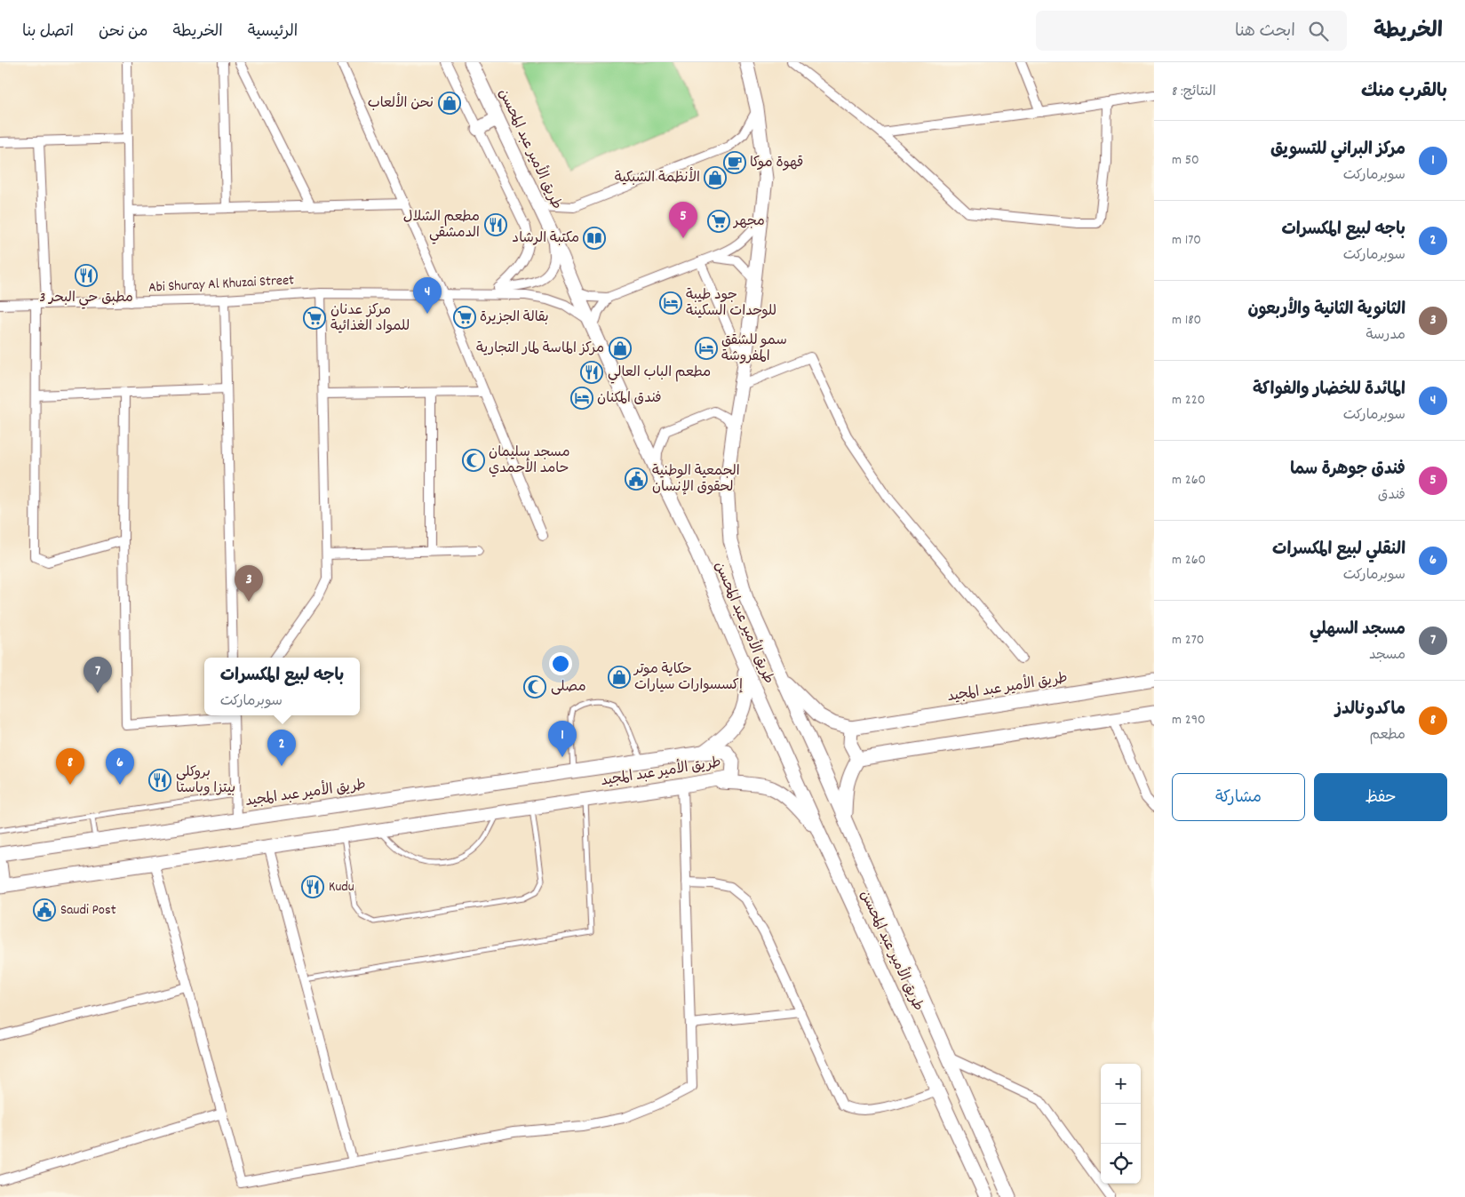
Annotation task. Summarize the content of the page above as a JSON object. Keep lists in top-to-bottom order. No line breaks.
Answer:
{"streets":{"main road":["طريق الأمير عبد المحسن","طريق الأمير عبد المجيد"],"street":["Abi Shuray Al Khuzai Street"]},"places":{"shop":["نحن الألعاب","الأنظمة الشبكية","مركز الماسة لمار التجارية","حكاية موتر إكسسوارات سيارات"],"cafe":["قهوة موكا"],"supermarket":["مجهر","بقالة الجزيرة","مركز عدنان للمواد الغذائية"],"restaurant":["مطعم الشلال الدمشقي","مطبق حي البحر 3","مطعم الباب العالي","بروكلي بيتزا وباستا","Kudu"],"library":["مكتبة الرشاد"],"hotel":["جود طيبة للوحدات السكينة","سمو للشقق المفروشة","فندق المكنان"],"mosque":["مسجد سليمان حامد الأحمدي","مصلى"],"public building":["الجمعية الوطنية لحقوق الإنسان","Saudi Post"]},"page":{"header":"الخريطة","search":"ابحث هنا","nav":["الرئيسية","الخريطة","من نحن","اتصل بنا"],"heading":["بالقرب منك","النتائج: 8"],"list":[{"mark":"1","name":"مركز البراني للتسويق","note":"سوبرماركت","value":"50 m"},{"mark":"2","name":"باجه لبيع المكسرات","note":"سوبرماركت","value":"170 m"},{"mark":"3","name":"الثانوية الثانية والأربعون","note":"مدرسة","value":"180 m"},{"mark":"4","name":"المائدة للخضار والفواكة","note":"سوبرماركت","value":"220 m"},{"mark":"5","name":"فندق جوهرة سما","note":"فندق","value":"260 m"},{"mark":"6","name":"النقلي لبيع المكسرات","note":"سوبرماركت","value":"260 m"},{"mark":"7","name":"مسجد السهلي","note":"مسجد","value":"270 m"},{"mark":"8","name":"ماكدونالدز","note":"مطعم","value":"290 m"}],"pins":["5","4","3","7","1","2","6","8"],"popup":["باجه لبيع المكسرات","سوبرماركت"],"buttons":["حفظ","مشاركة"],"map_buttons":["+","−"]}}
